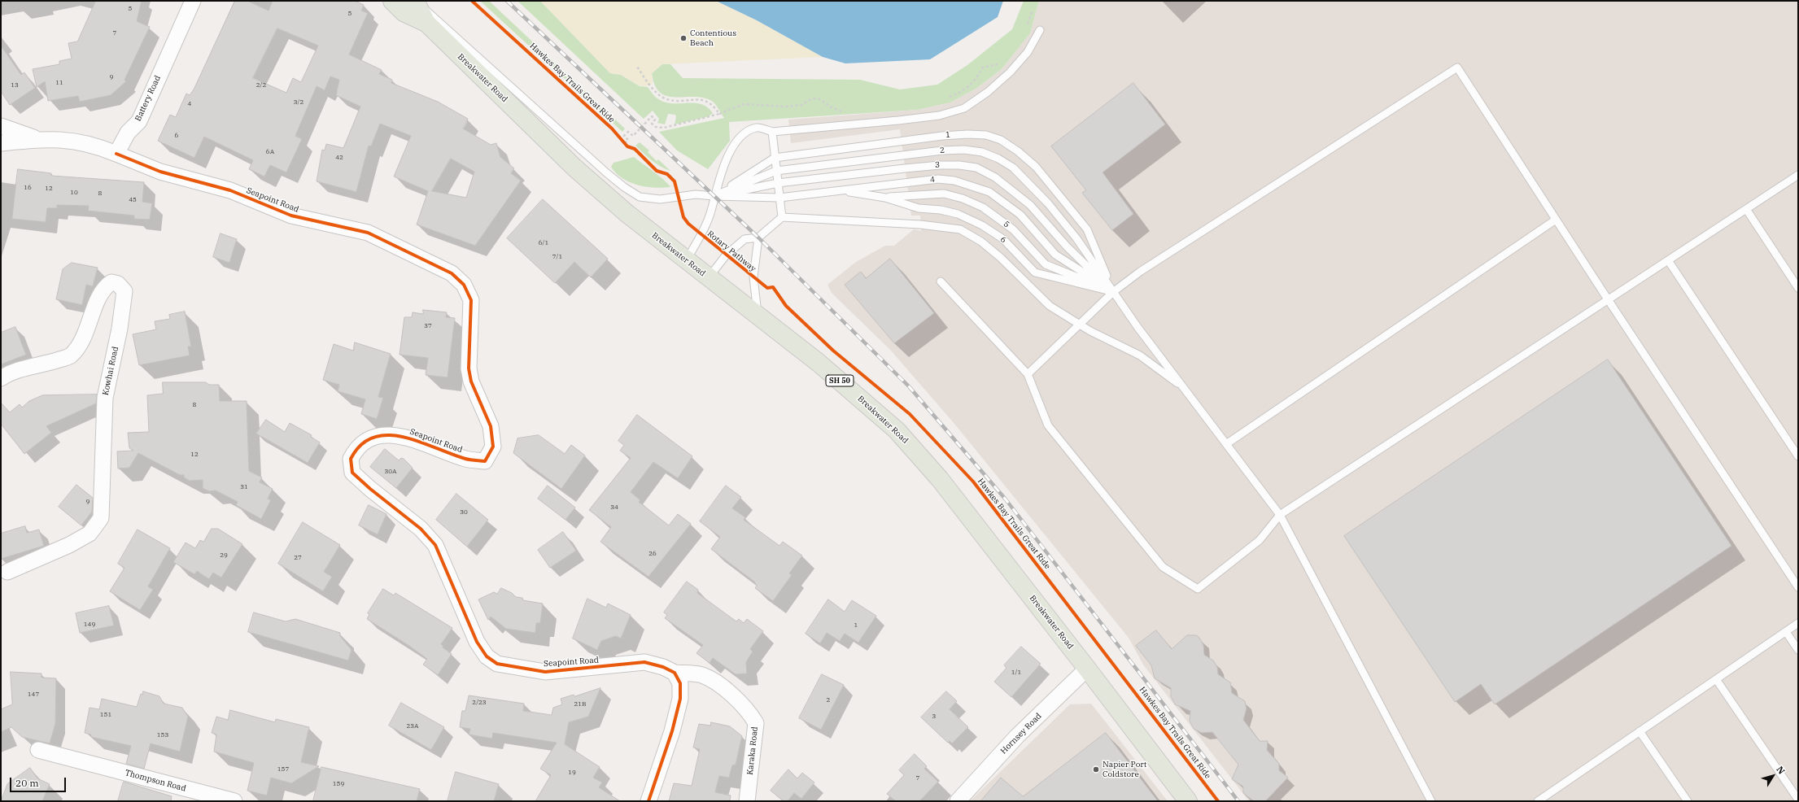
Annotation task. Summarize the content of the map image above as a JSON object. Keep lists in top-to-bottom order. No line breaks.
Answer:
{"streets":{"highway":["Breakwater Road","SH 50"],"street":["Battery Road","Seapoint Road","Kowhai Road","Hornsey Road","Karaka Road","Thompson Road"],"lane":["1","2","3","4","5","6"],"cycle path":["Hawkes Bay Trails Great Ride"]},"crossings":[["Breakwater Road","Hornsey Road"],["Battery Road","Seapoint Road"],["1","2"],["1","3"],["1","4"],["1","5"],["1","6"],["2","3"],["2","4"],["2","5"],["2","6"],["3","4"],["3","5"],["3","6"],["4","5"],["4","6"],["Seapoint Road","Karaka Road"],["5","6"]],"places":["Contentious Beach","Napier Port Coldstore"],"house_numbers":["5","5","7","9","11","13","2/2","3/2","4","6","6A","42","16","12","10","8","45","6/1","7/1","37","8","12","30A","31","9","34","30","26","29","27","149","1","1/1","147","2","2/23","21B","151","3","23A","153","157","19","7","159"],"scale_bar":"20 m","north":"top right"}
